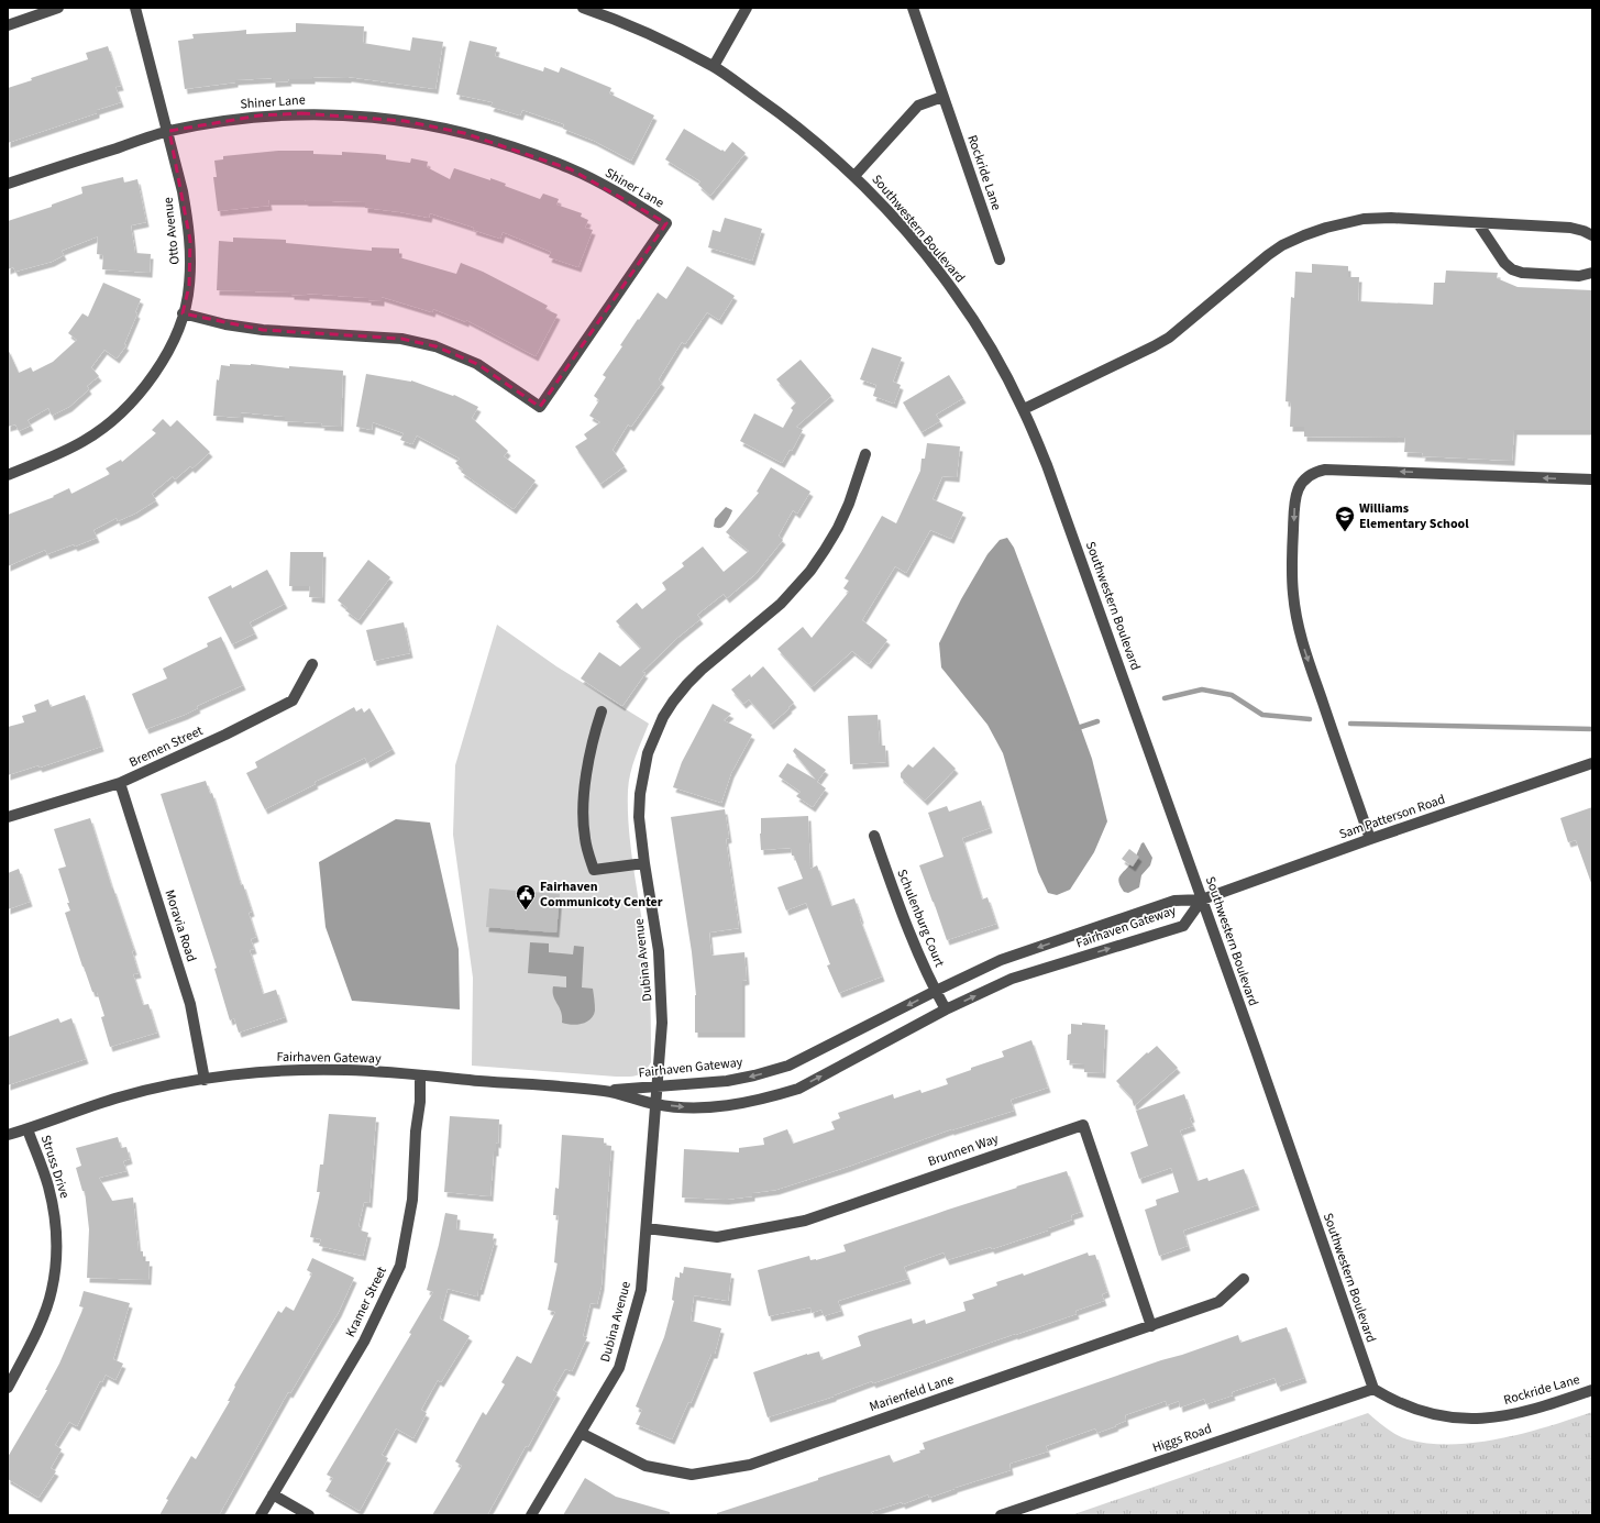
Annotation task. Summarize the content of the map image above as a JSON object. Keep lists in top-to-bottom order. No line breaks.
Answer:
{"streets":{"street":["Shiner Lane","Rockride Lane","Southwestern Boulevard","Otto Avenue","Bremen Street","Sam Patterson Road","Schulenburg Court","Moravia Road","Fairhaven Gateway","Dubina Avenue","Brunnen Way","Struss Drive","Kramer Street","Marienfeld Lane","Higgs Road"]},"crossings":[["Shiner Lane","Otto Avenue"],["Rockride Lane","Southwestern Boulevard"],["Rockride Lane","Higgs Road"],["Southwestern Boulevard","Sam Patterson Road"],["Southwestern Boulevard","Fairhaven Gateway"],["Southwestern Boulevard","Higgs Road"],["Bremen Street","Moravia Road"],["Sam Patterson Road","Fairhaven Gateway"],["Schulenburg Court","Fairhaven Gateway"],["Moravia Road","Fairhaven Gateway"],["Fairhaven Gateway","Dubina Avenue"],["Fairhaven Gateway","Struss Drive"],["Fairhaven Gateway","Kramer Street"],["Dubina Avenue","Brunnen Way"],["Dubina Avenue","Marienfeld Lane"],["Brunnen Way","Marienfeld Lane"]],"places":{"school or university":["Williams Elementary School"],"public building":["Fairhaven Communicoty Center"]}}
